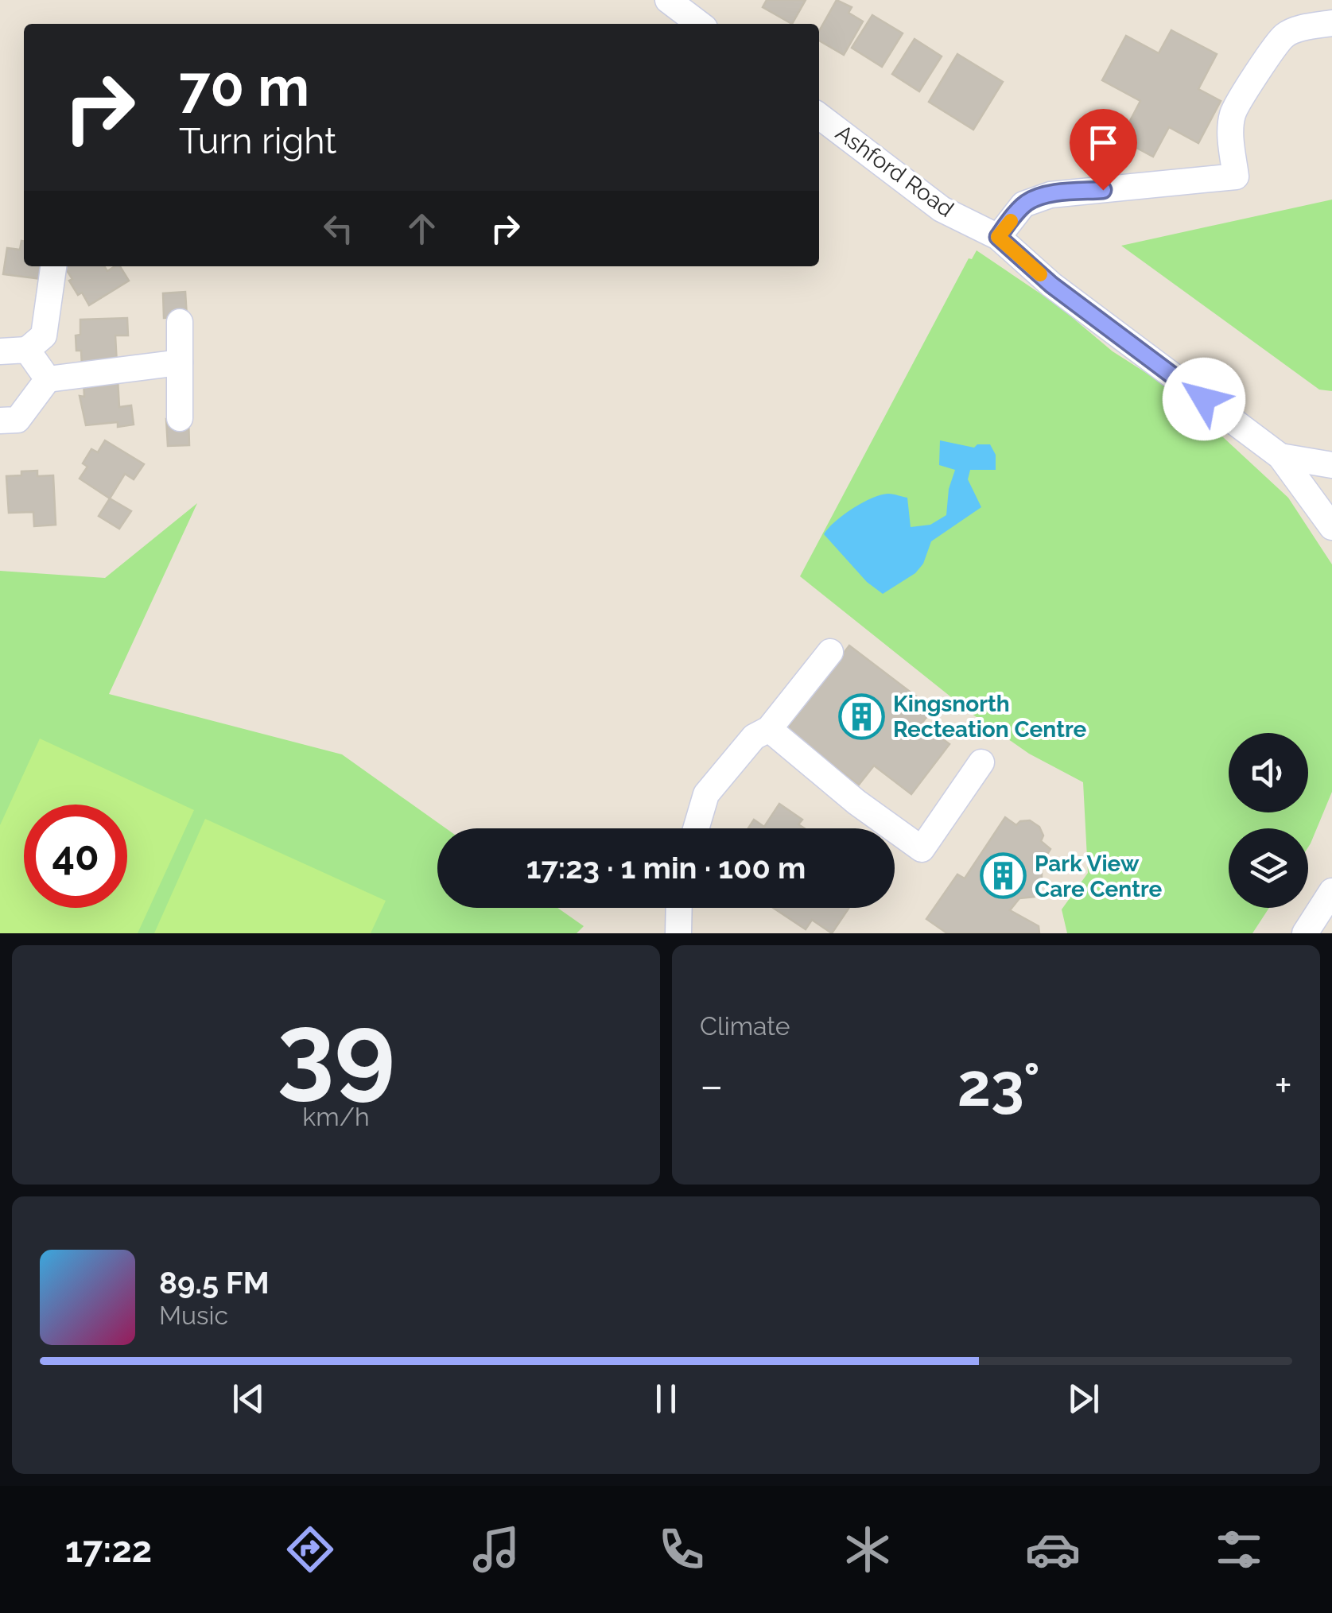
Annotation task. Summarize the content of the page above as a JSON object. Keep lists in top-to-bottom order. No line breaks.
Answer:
{"streets":{"street":["Ashford Road"]},"places":{"building":["Kingsnorth Recteation Centre","Park View Care Centre"]},"page":{"turn":["70 m","Turn right"],"limit":"40","trip":"17:23 · 1 min · 100 m","tile":[["39","km/h"],"Climate"],"heat":["−","23°","+"],"song":["89.5 FM","Music"],"tabs":"17:22"}}
